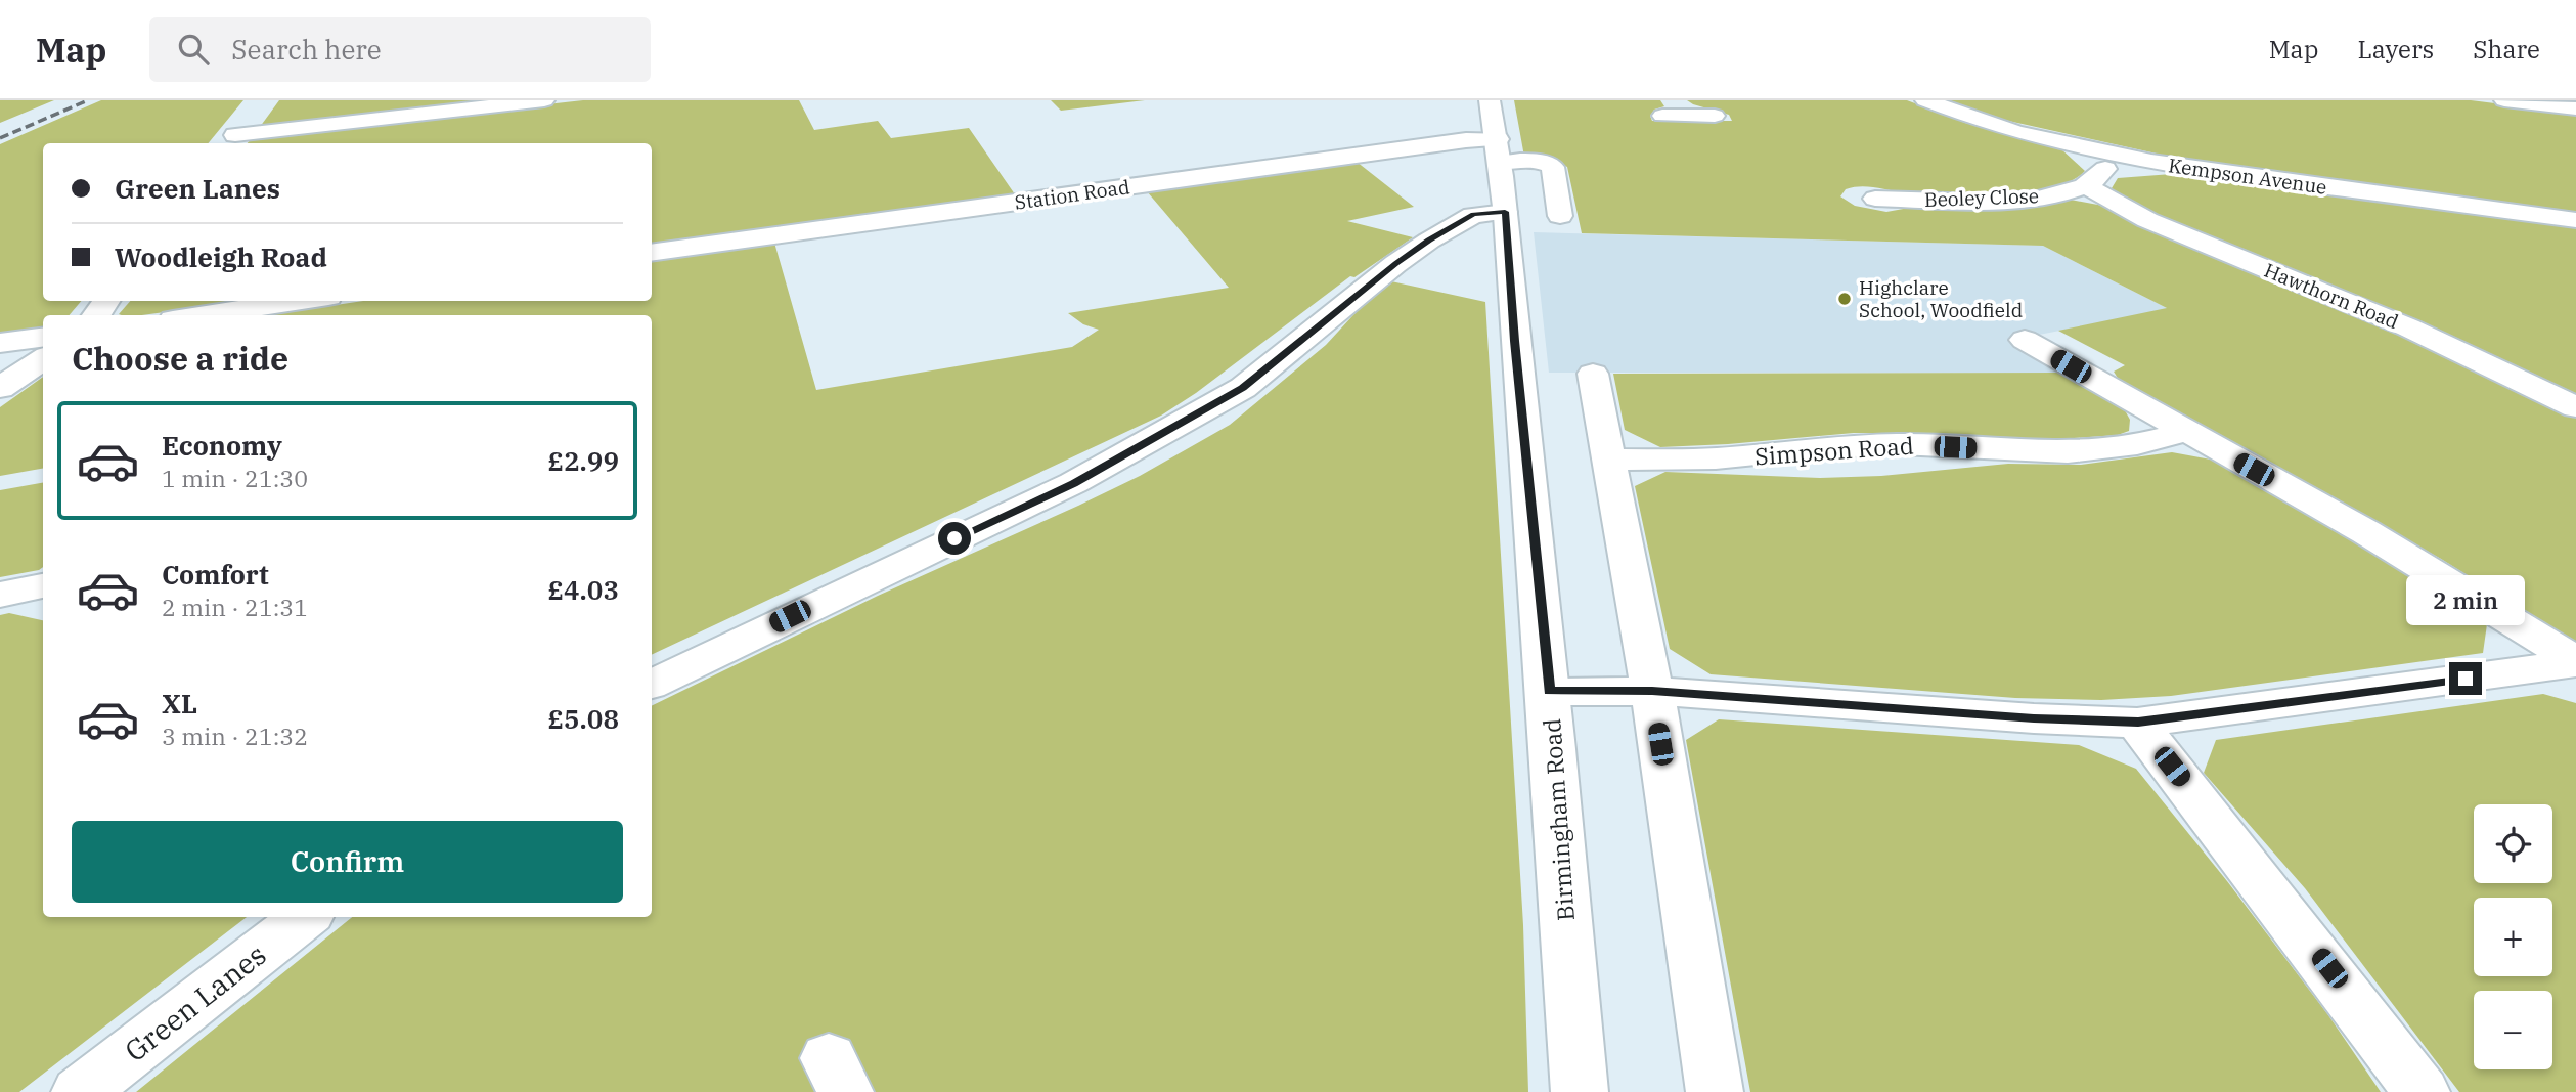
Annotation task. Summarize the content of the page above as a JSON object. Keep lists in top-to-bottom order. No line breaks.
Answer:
{"streets":{"street":["Kempson Avenue","Station Road","Beoley Close","Hawthorn Road","Simpson Road","Birmingham Road","Green Lanes"]},"crossings":[["Station Road","Birmingham Road"],["Beoley Close","Hawthorn Road"]],"places":["Highclare School, Woodfield"],"page":{"header":"Map","search":"Search here","nav":["Map","Layers","Share"],"banner":["Green Lanes","Woodleigh Road"],"heading":"Choose a ride","list":[{"name":"Economy","note":"1 min · 21:30","value":"£2.99"},{"name":"Comfort","note":"2 min · 21:31","value":"£4.03"},{"name":"XL","note":"3 min · 21:32","value":"£5.08"}],"bubble":"2 min","map_buttons":["+","−"],"buttons":"Confirm"}}
